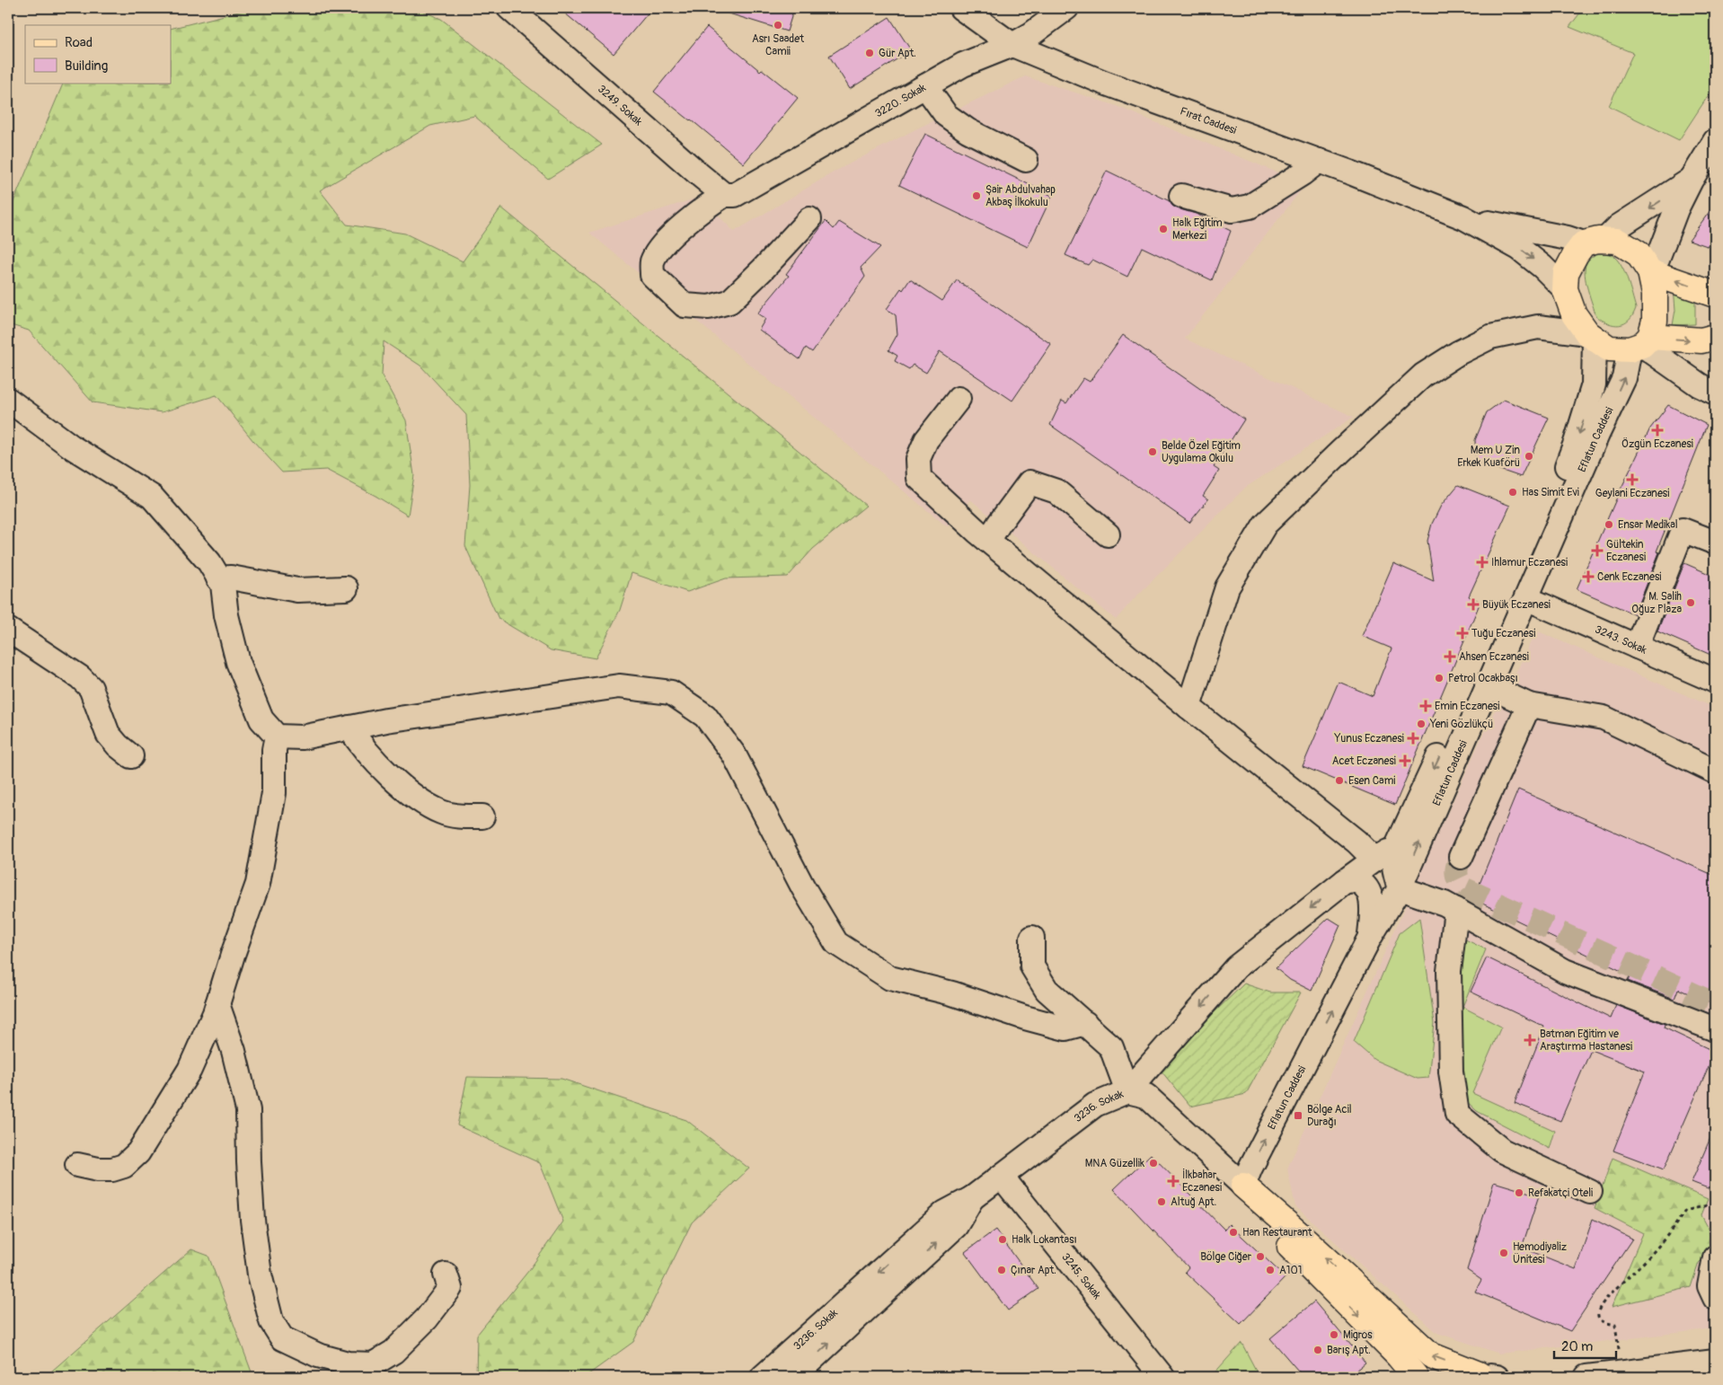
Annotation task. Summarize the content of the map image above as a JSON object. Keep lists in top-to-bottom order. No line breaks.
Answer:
{"streets":{"street":["3220. Sokak","3249. Sokak","Fırat Caddesi","Eflatun Caddesi","3243. Sokak","3236. Sokak","3245. Sokak"]},"crossings":[["3220. Sokak","3249. Sokak"],["3220. Sokak","Fırat Caddesi"],["Eflatun Caddesi","3243. Sokak"],["Eflatun Caddesi","3236. Sokak"],["3236. Sokak","3245. Sokak"]],"places":{"other":["Asrı Saadet Camii","Gür Apt.","Şair Abdulvahap Akbaş İlkokulu","Halk Eğitim Merkezi","Belde Özel Eğitim Uygulama Okulu","Mem U Zin Erkek Kuaförü","Has Simit Evi","Ensar Medikal","M. Salih Oğuz Plaza","Petrol Ocakbaşı","Yeni Gözlükçü","Esen Cami","MNA Güzellik","Refakatçi Oteli","Altuğ Apt.","Han Restaurant","Halk Lokantası","Hemodiyaliz Ünitesi","Bölge Ciğer","Çınar Apt.","A101","Migros","Barış Apt."],"health":["Özgün Eczanesi","Geylani Eczanesi","Gültekin Eczanesi","Ihlamur Eczanesi","Cenk Eczanesi","Büyük Eczanesi","Tuğu Eczanesi","Ahsen Eczanesi","Emin Eczanesi","Yunus Eczanesi","Acet Eczanesi","Batman Eğitim ve Araştırma Hastanesi","İlkbahar Eczanesi"],"transit":["Bölge Acil Durağı"]},"legend":["Road","Building"],"scale_bar":"20 m"}
